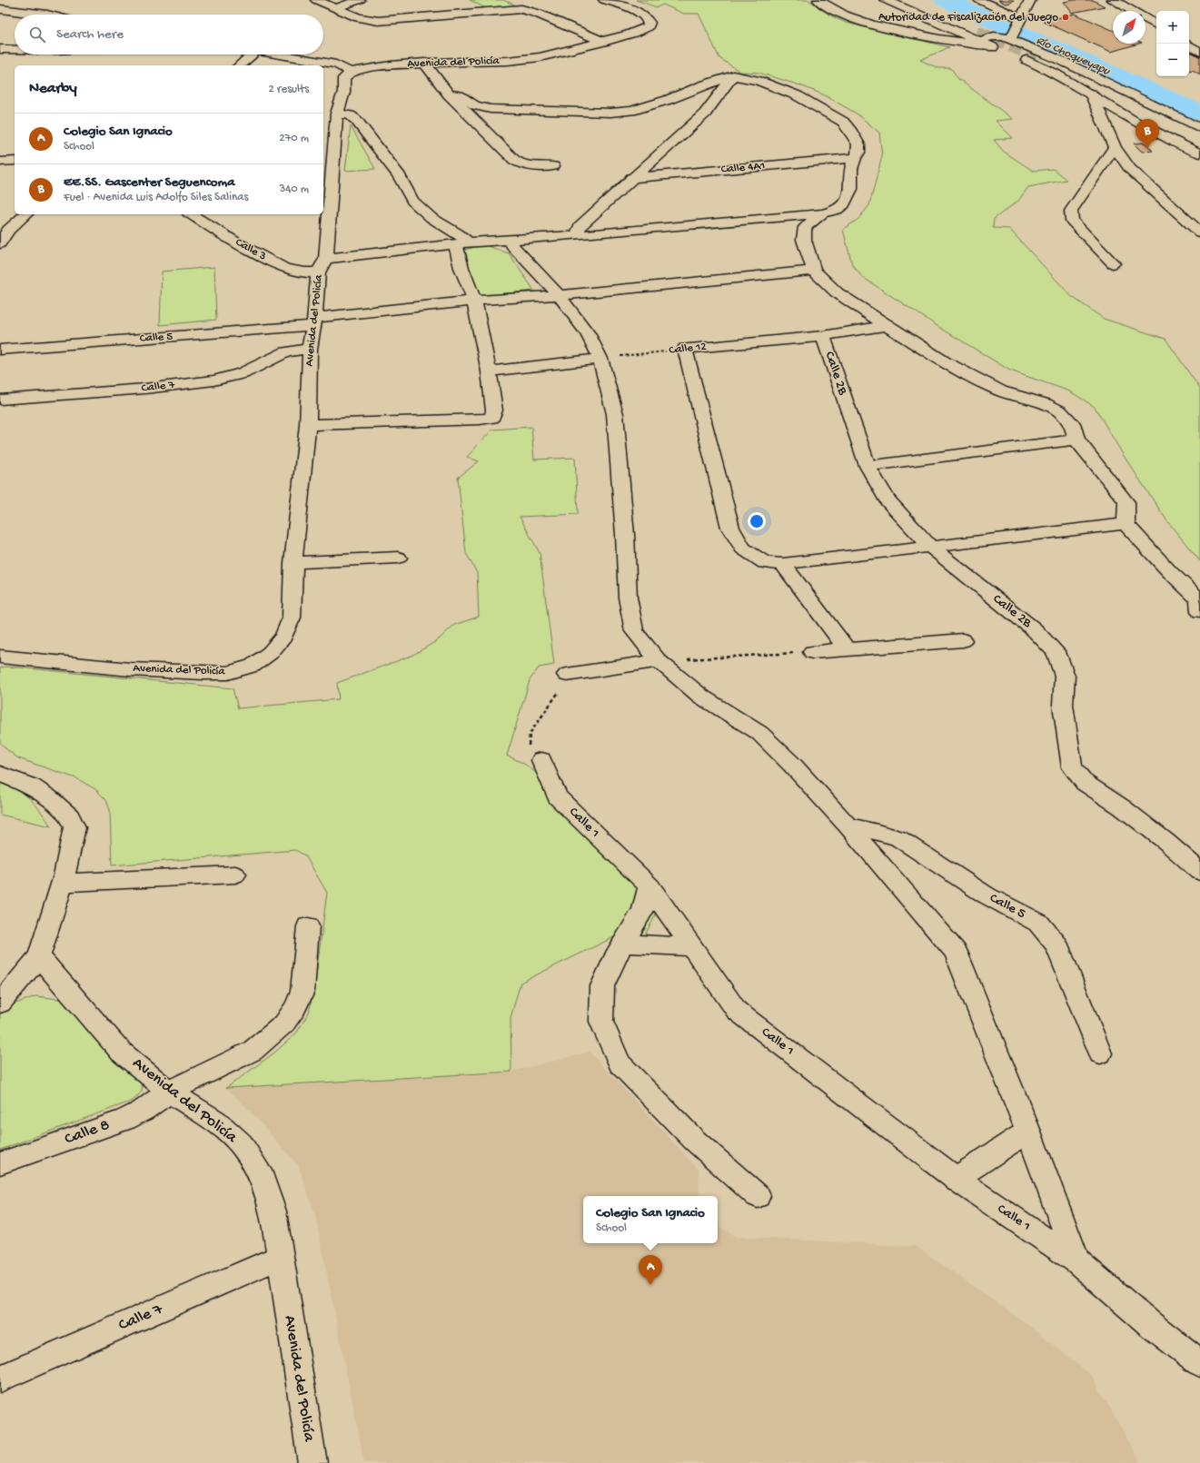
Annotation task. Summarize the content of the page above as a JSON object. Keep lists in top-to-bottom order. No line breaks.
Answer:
{"streets":{"street":["Avenida del Policía","Calle 4A1","Calle 3","Calle 5","Calle 12","Calle 2B","Calle 7","Calle 1","Calle 8"]},"crossings":[["Avenida del Policía","Calle 3"],["Avenida del Policía","Calle 5"],["Avenida del Policía","Calle 7"],["Avenida del Policía","Calle 8"],["Calle 12","Calle 2B"]],"water":["Río Choqueyapu"],"places":["Autoridad de Fiscalización del Juego"],"north":"top right","page":{"map_buttons":["+","−"],"search":"Search here","heading":["Nearby","2 results"],"list":[{"mark":"A","name":"Colegio San Ignacio","note":"School","value":"270 m"},{"mark":"B","name":"EE.SS. Gascenter Seguencoma","note":"Fuel · Avenida Luis Adolfo Siles Salinas","value":"340 m"}],"pins":["B","A"],"popup":["Colegio San Ignacio","School"]}}
